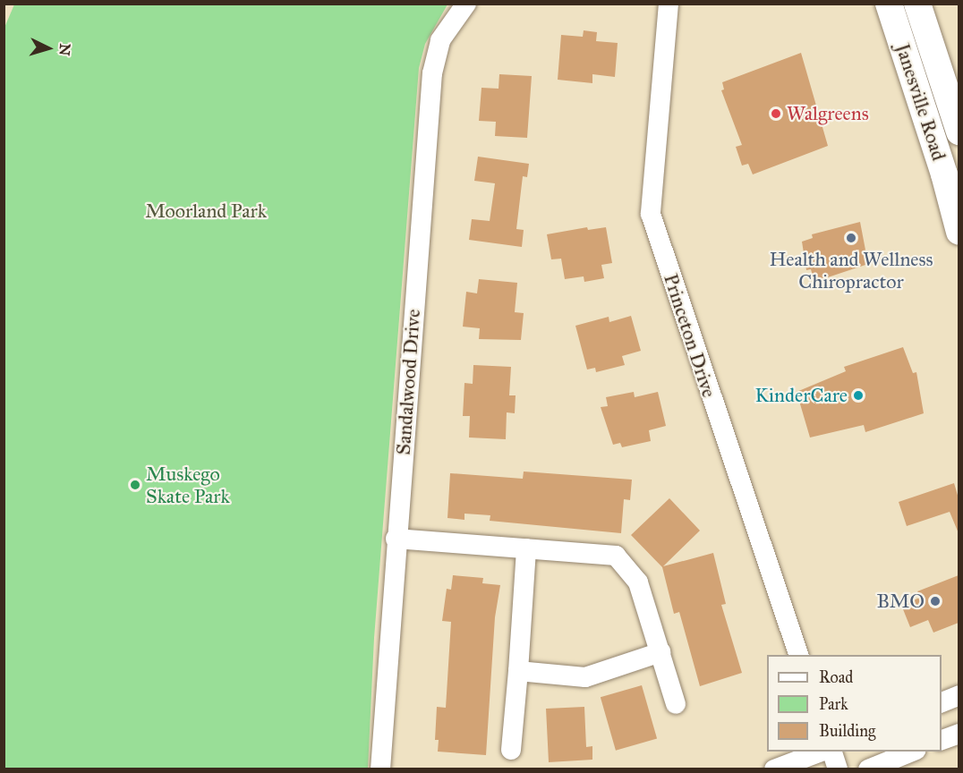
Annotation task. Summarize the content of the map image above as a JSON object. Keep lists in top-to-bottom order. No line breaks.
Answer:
{"streets":{"main road":["Janesville Road"],"street":["Princeton Drive","Sandalwood Drive"]},"parks":["Moorland Park"],"places":["Walgreens","Health and Wellness Chiropractor","KinderCare","Muskego Skate Park","BMO"],"legend":["Road","Park","Building"],"north":"right"}
